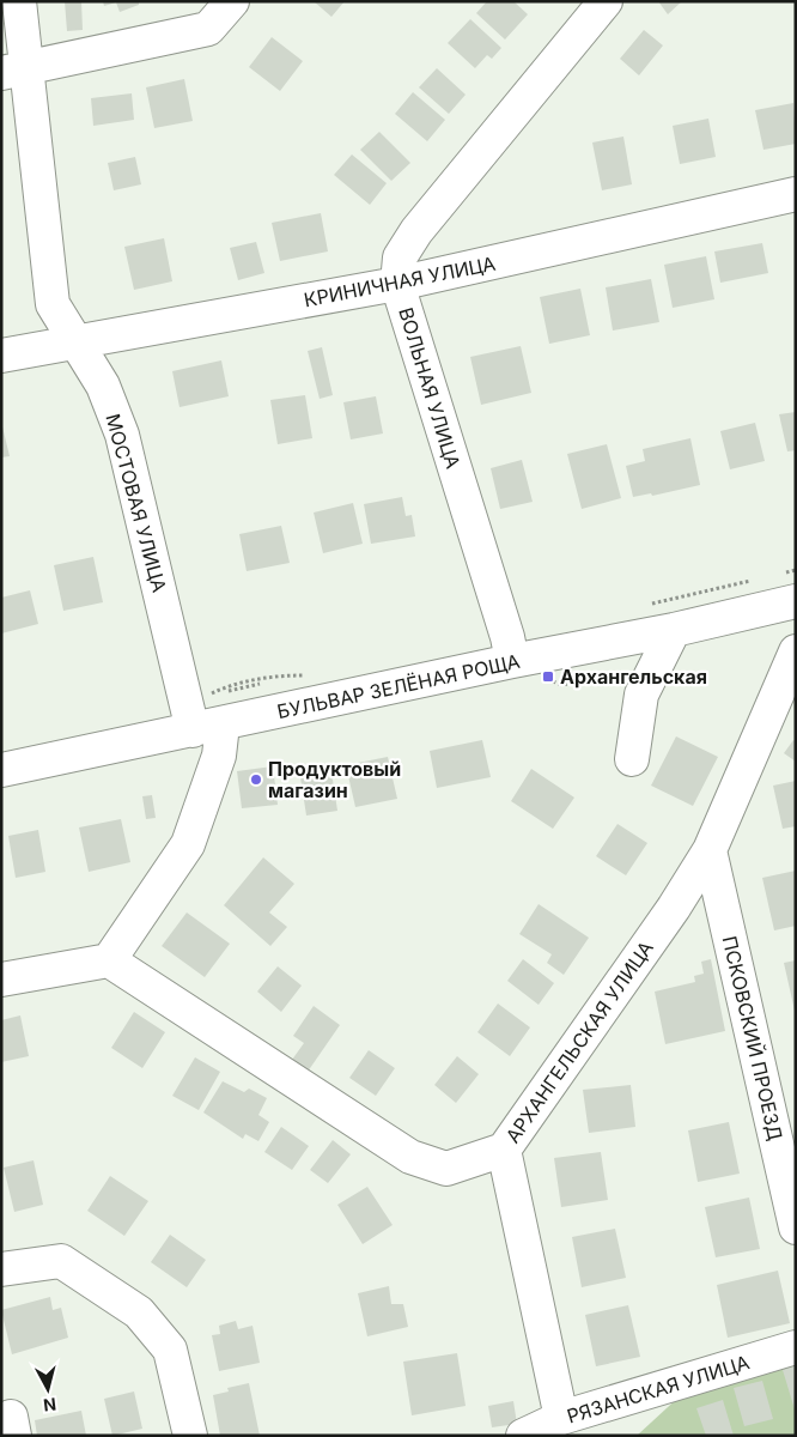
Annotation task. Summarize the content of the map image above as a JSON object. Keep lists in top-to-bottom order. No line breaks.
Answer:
{"streets":{"street":["КРИНИЧНАЯ УЛИЦА","ВОЛЬНАЯ УЛИЦА","МОСТОВАЯ УЛИЦА","БУЛЬВАР ЗЕЛЁНАЯ РОЩА","ПСКОВСКИЙ ПРОЕЗД","АРХАНГЕЛЬСКАЯ УЛИЦА","РЯЗАНСКАЯ УЛИЦА"]},"crossings":[["КРИНИЧНАЯ УЛИЦА","ВОЛЬНАЯ УЛИЦА"],["КРИНИЧНАЯ УЛИЦА","МОСТОВАЯ УЛИЦА"],["ВОЛЬНАЯ УЛИЦА","БУЛЬВАР ЗЕЛЁНАЯ РОЩА"],["МОСТОВАЯ УЛИЦА","БУЛЬВАР ЗЕЛЁНАЯ РОЩА"],["ПСКОВСКИЙ ПРОЕЗД","АРХАНГЕЛЬСКАЯ УЛИЦА"]],"places":{"transit":["Архангельская"],"other":["Продуктовый магазин"]},"north":"bottom"}
